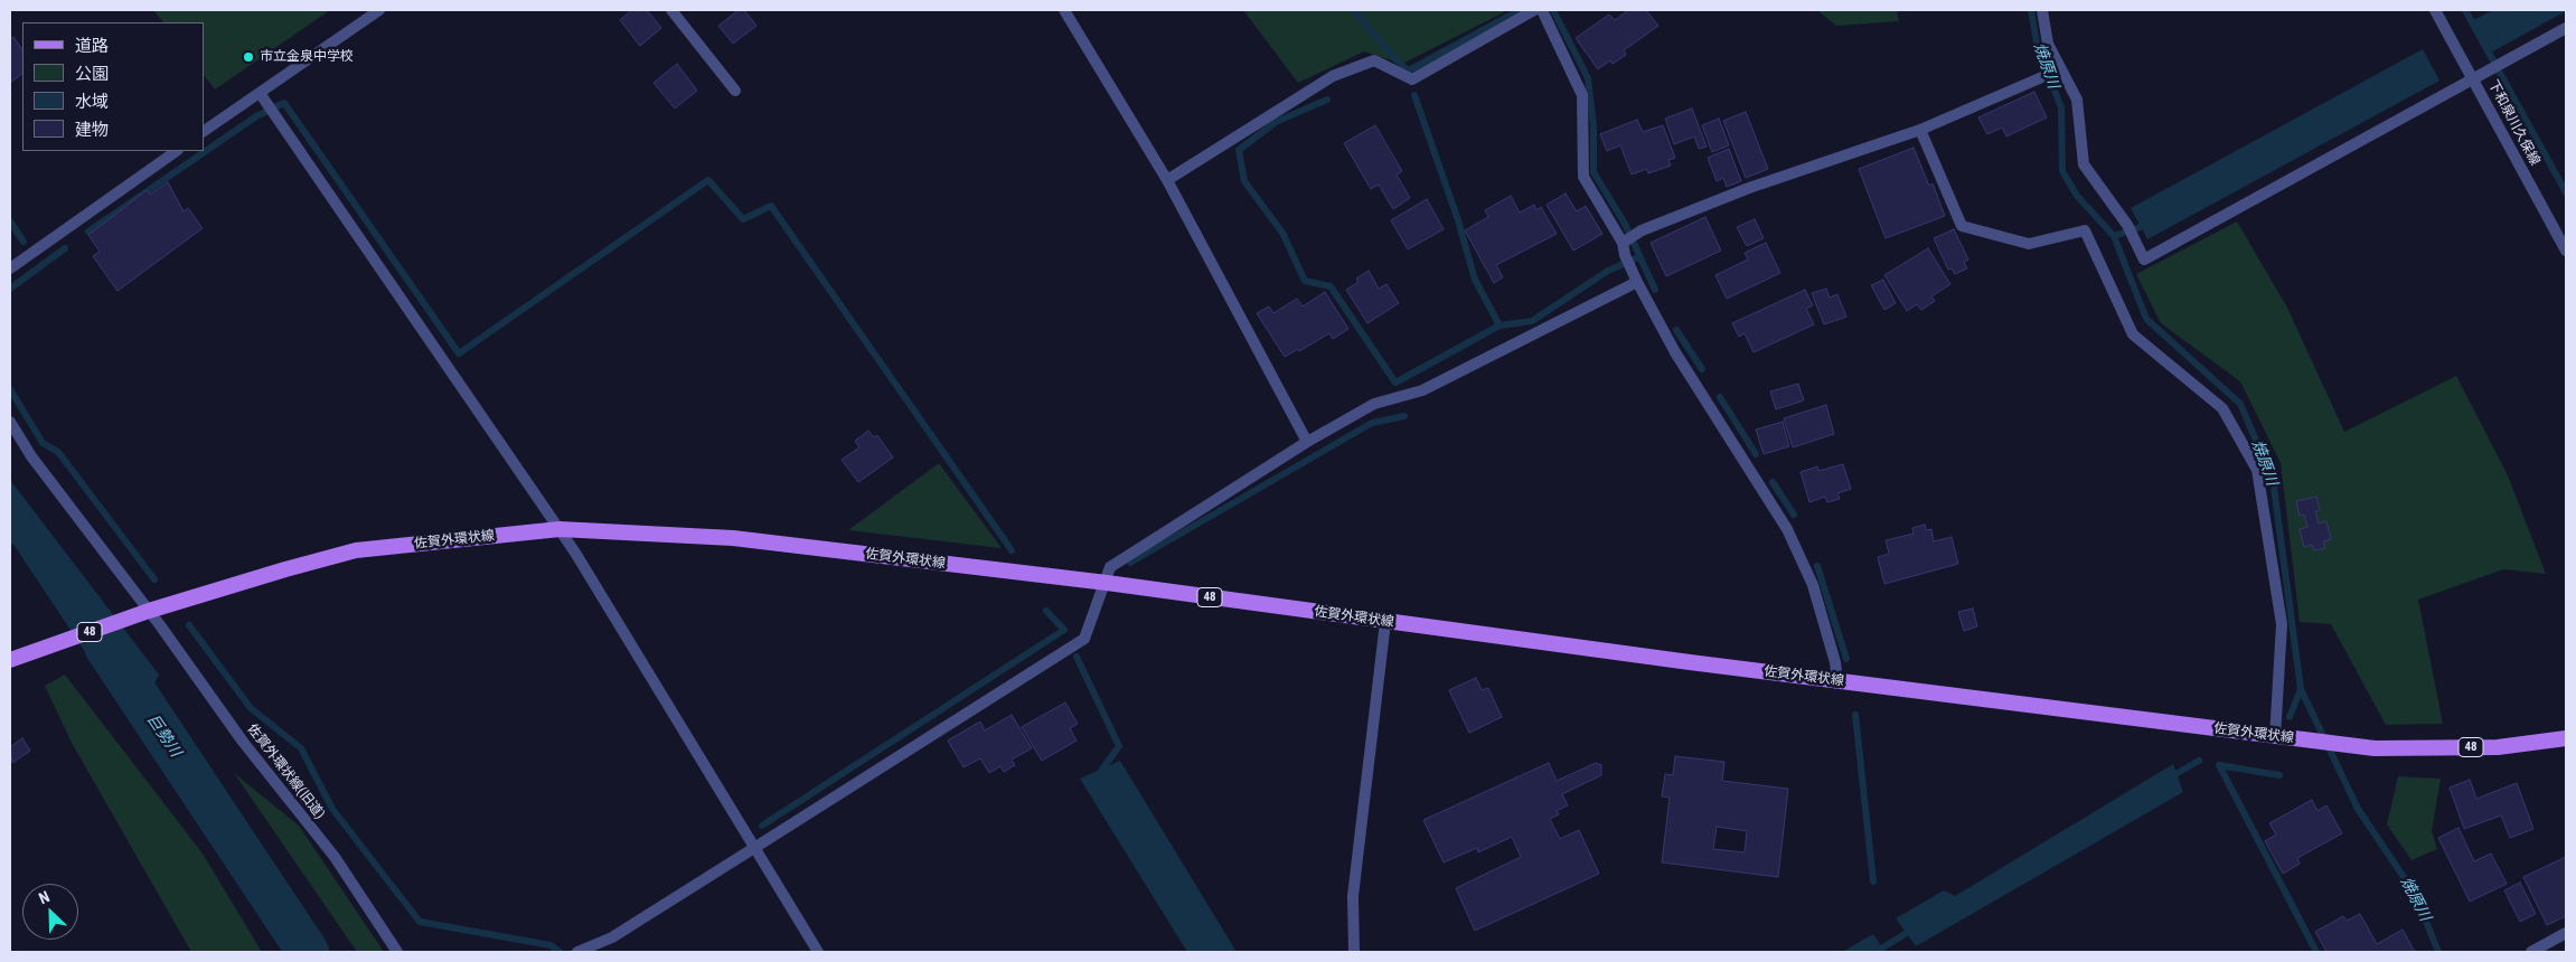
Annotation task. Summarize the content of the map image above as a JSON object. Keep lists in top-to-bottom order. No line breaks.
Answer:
{"streets":{"main road":["佐賀外環状線","48"],"street":["下和泉川久保線","佐賀外環状線(旧道)"]},"crossings":[["佐賀外環状線","48"],["佐賀外環状線","佐賀外環状線(旧道)"],["48","佐賀外環状線(旧道)"]],"water":["焼原川","巨勢川"],"places":["市立金泉中学校"],"legend":["道路","公園","水域","建物"],"north":"top left"}
